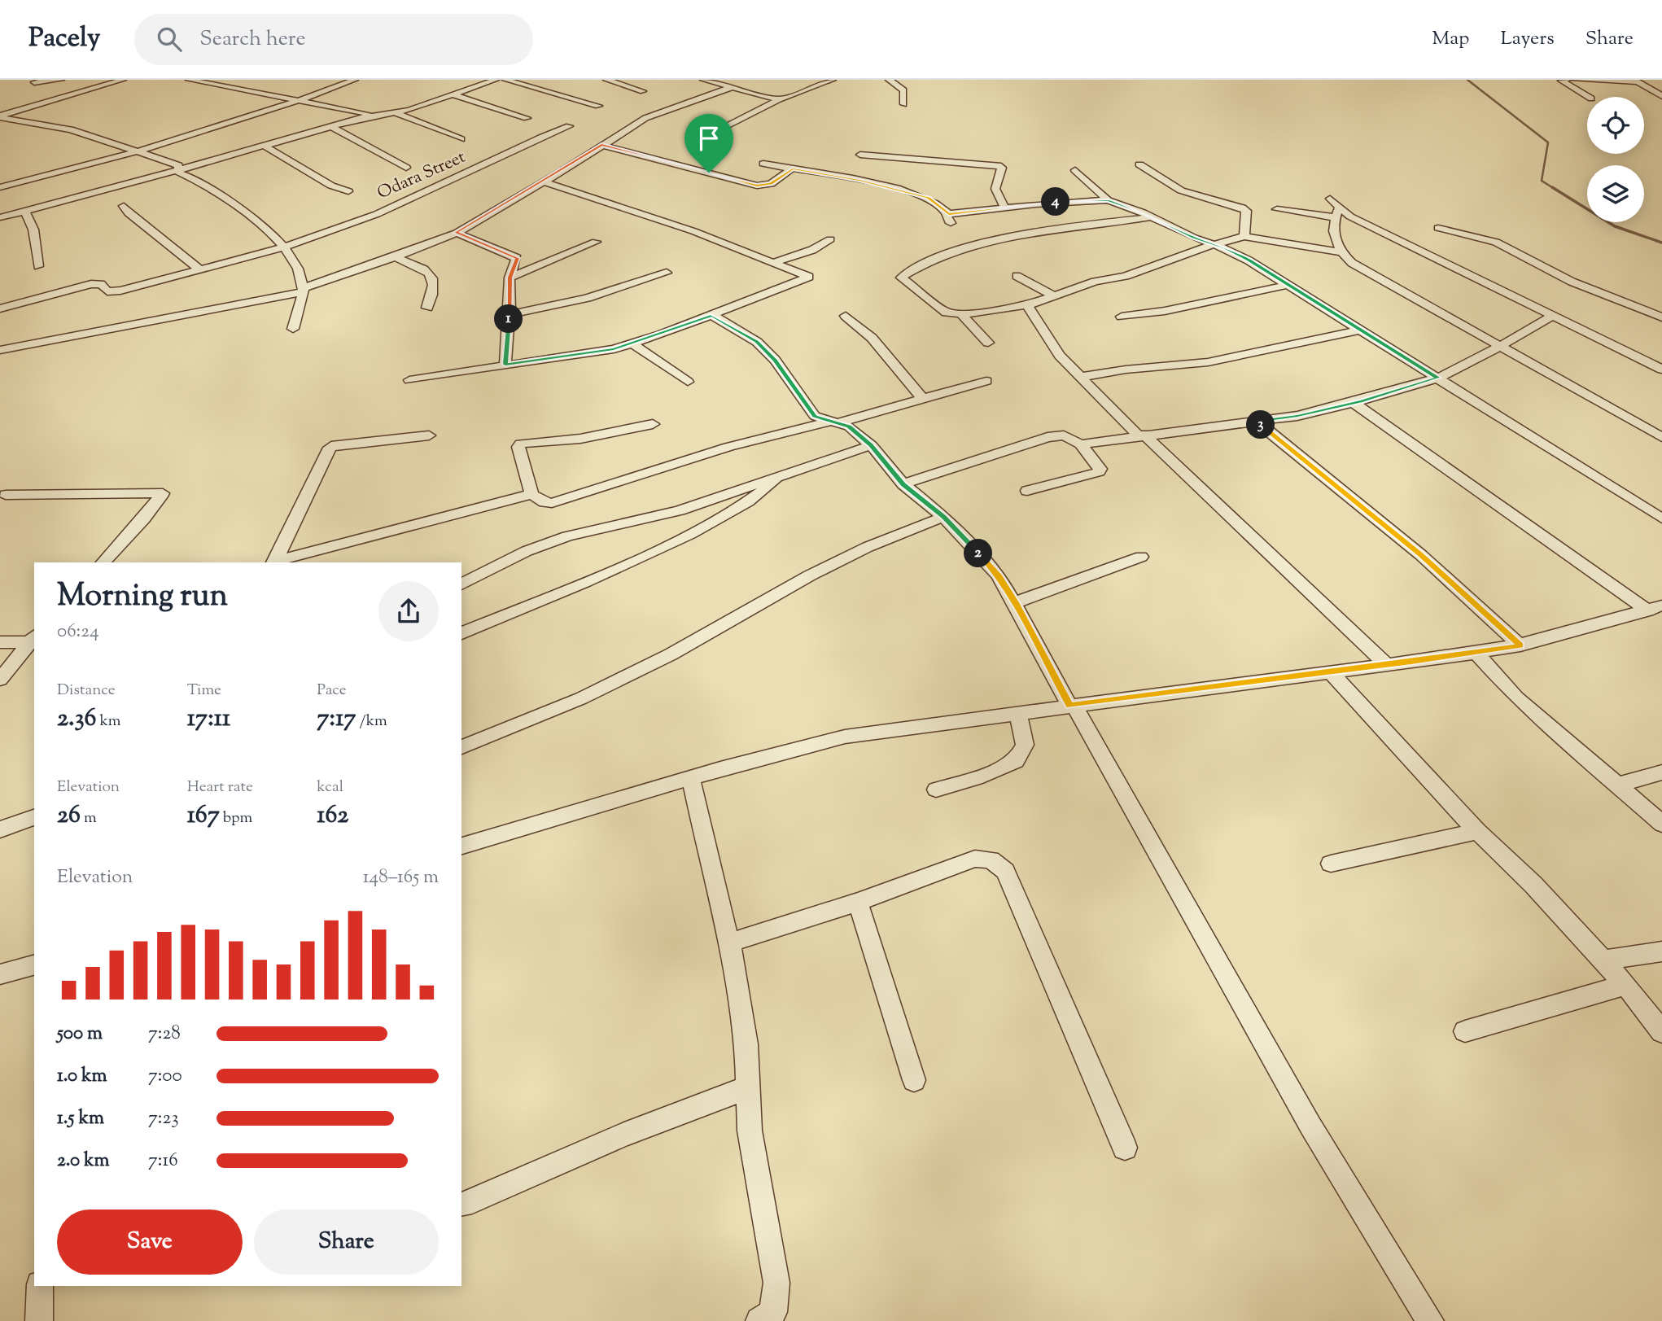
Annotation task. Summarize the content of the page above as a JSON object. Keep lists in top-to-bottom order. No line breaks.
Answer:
{"streets":{"street":["Odara Street"]},"page":{"header":"Pacely","search":"Search here","nav":["Map","Layers","Share"],"pins":["4","1","3","2"],"heading":["Morning run","06:24"],"stats":[["Distance","2.36 km"],["Time","17:11"],["Pace","7:17 /km"],["Elevation","26 m"],["Heart rate","167 bpm"],["kcal","162"]],"chart":["Elevation","148–165 m"],"list":[{"name":"500 m","note":"7:28"},{"name":"1.0 km","note":"7:00"},{"name":"1.5 km","note":"7:23"},{"name":"2.0 km","note":"7:16"}],"buttons":["Save","Share"]}}
